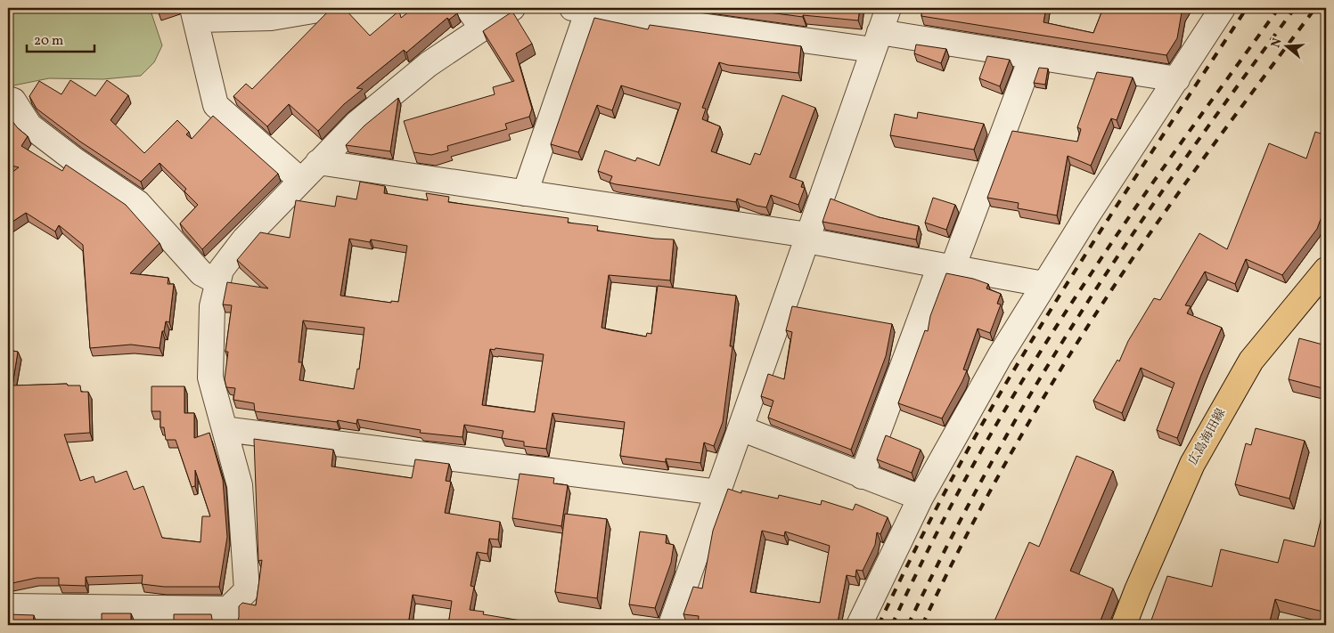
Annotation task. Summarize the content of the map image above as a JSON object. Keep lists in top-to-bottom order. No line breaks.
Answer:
{"streets":{"main road":["広島海田線"]},"scale_bar":"20 m","north":"left"}
